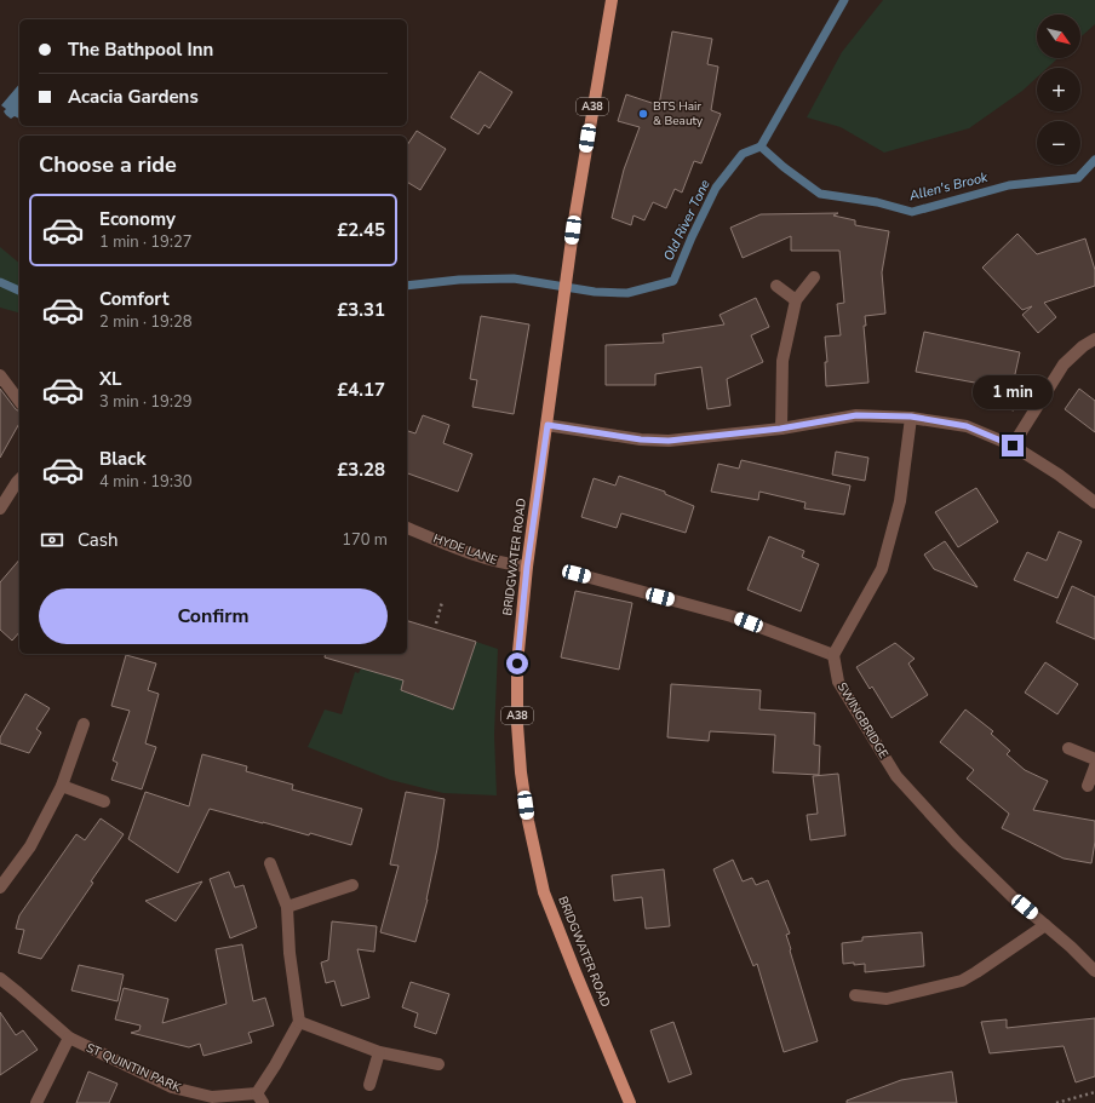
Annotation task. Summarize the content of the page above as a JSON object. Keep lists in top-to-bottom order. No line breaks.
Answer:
{"streets":{"main road":["A38","BRIDGWATER ROAD"],"street":["HYDE LANE","SWINGBRIDGE","ST QUINTIN PARK"]},"crossings":[["HYDE LANE","BRIDGWATER ROAD"]],"water":["Allen's Brook","Old River Tone"],"places":["BTS Hair & Beauty"],"north":"bottom right","page":{"map_buttons":["+","−"],"banner":["The Bathpool Inn","Acacia Gardens"],"heading":"Choose a ride","list":[{"name":"Economy","note":"1 min · 19:27","value":"£2.45"},{"name":"Comfort","note":"2 min · 19:28","value":"£3.31"},{"name":"XL","note":"3 min · 19:29","value":"£4.17"},{"name":"Black","note":"4 min · 19:30","value":"£3.28"}],"bubble":"1 min","pay":["Cash","170 m"],"buttons":"Confirm"}}
